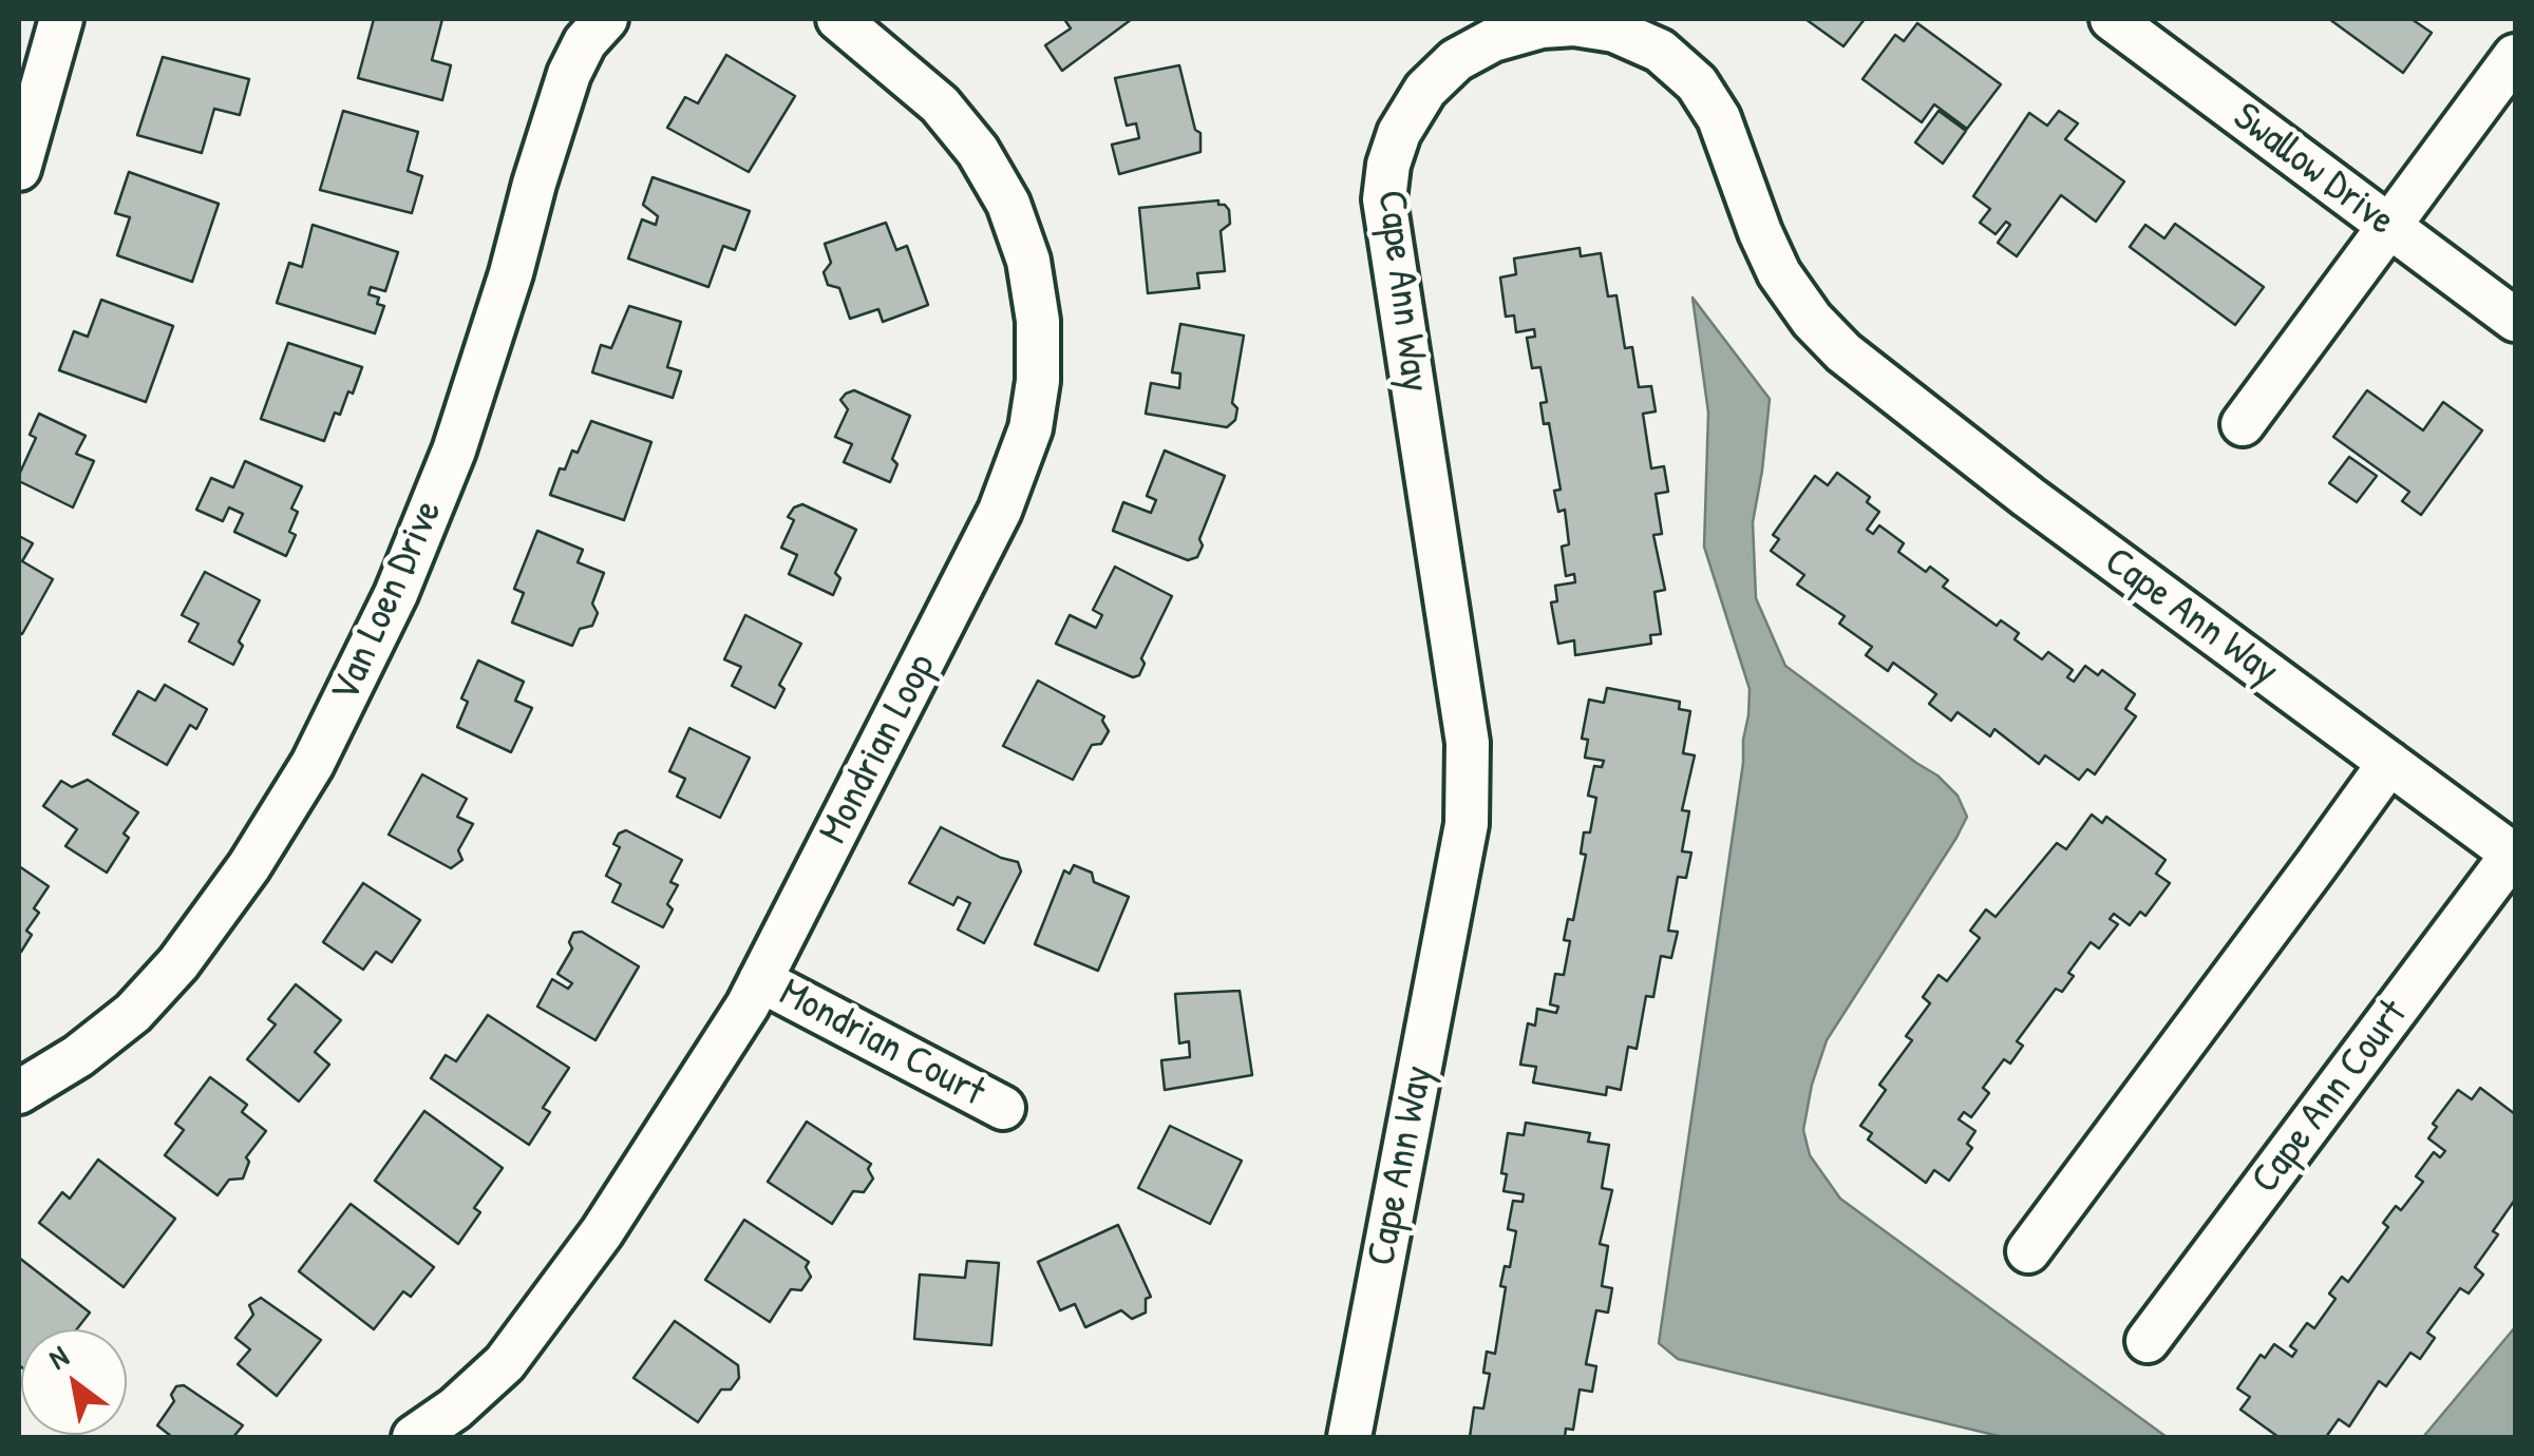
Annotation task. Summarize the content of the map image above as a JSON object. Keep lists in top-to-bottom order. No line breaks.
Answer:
{"streets":{"street":["Swallow Drive","Cape Ann Way","Van Loen Drive","Mondrian Loop","Mondrian Court","Cape Ann Court"]},"crossings":[["Cape Ann Way","Cape Ann Court"],["Mondrian Loop","Mondrian Court"]],"north":"top left"}
